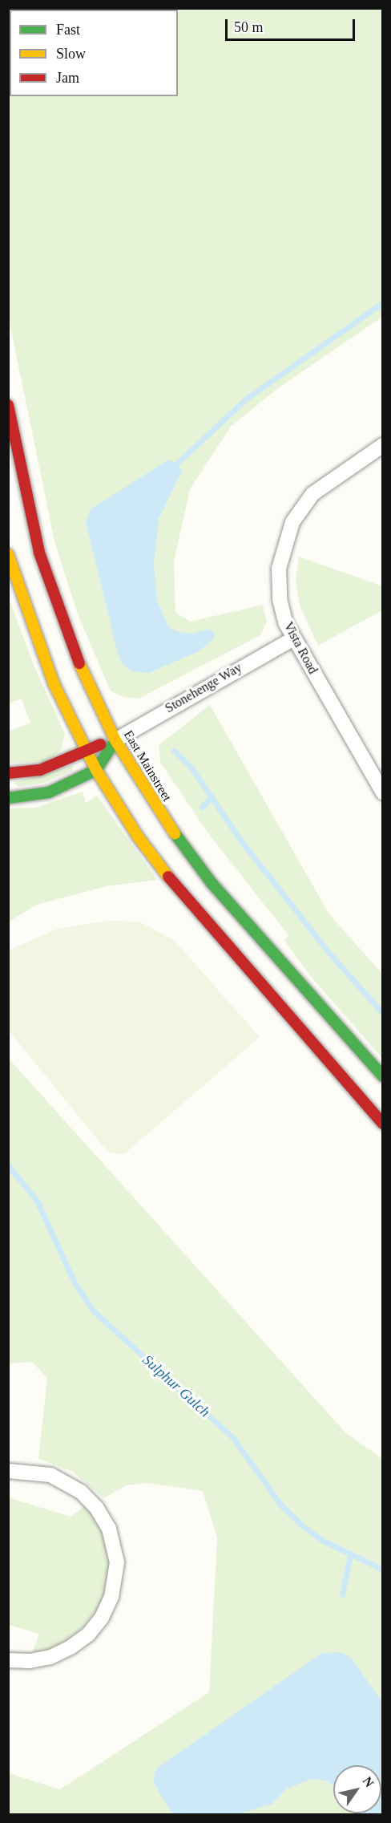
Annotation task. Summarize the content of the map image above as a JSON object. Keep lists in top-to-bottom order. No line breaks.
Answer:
{"streets":{"main road":["Stonehenge Way","East Mainstreet"],"street":["Vista Road"]},"crossings":[["Vista Road","Stonehenge Way"],["Stonehenge Way","East Mainstreet"]],"water":["Sulphur Gulch"],"legend":["Fast","Slow","Jam"],"scale_bar":"50 m","north":"top right"}
